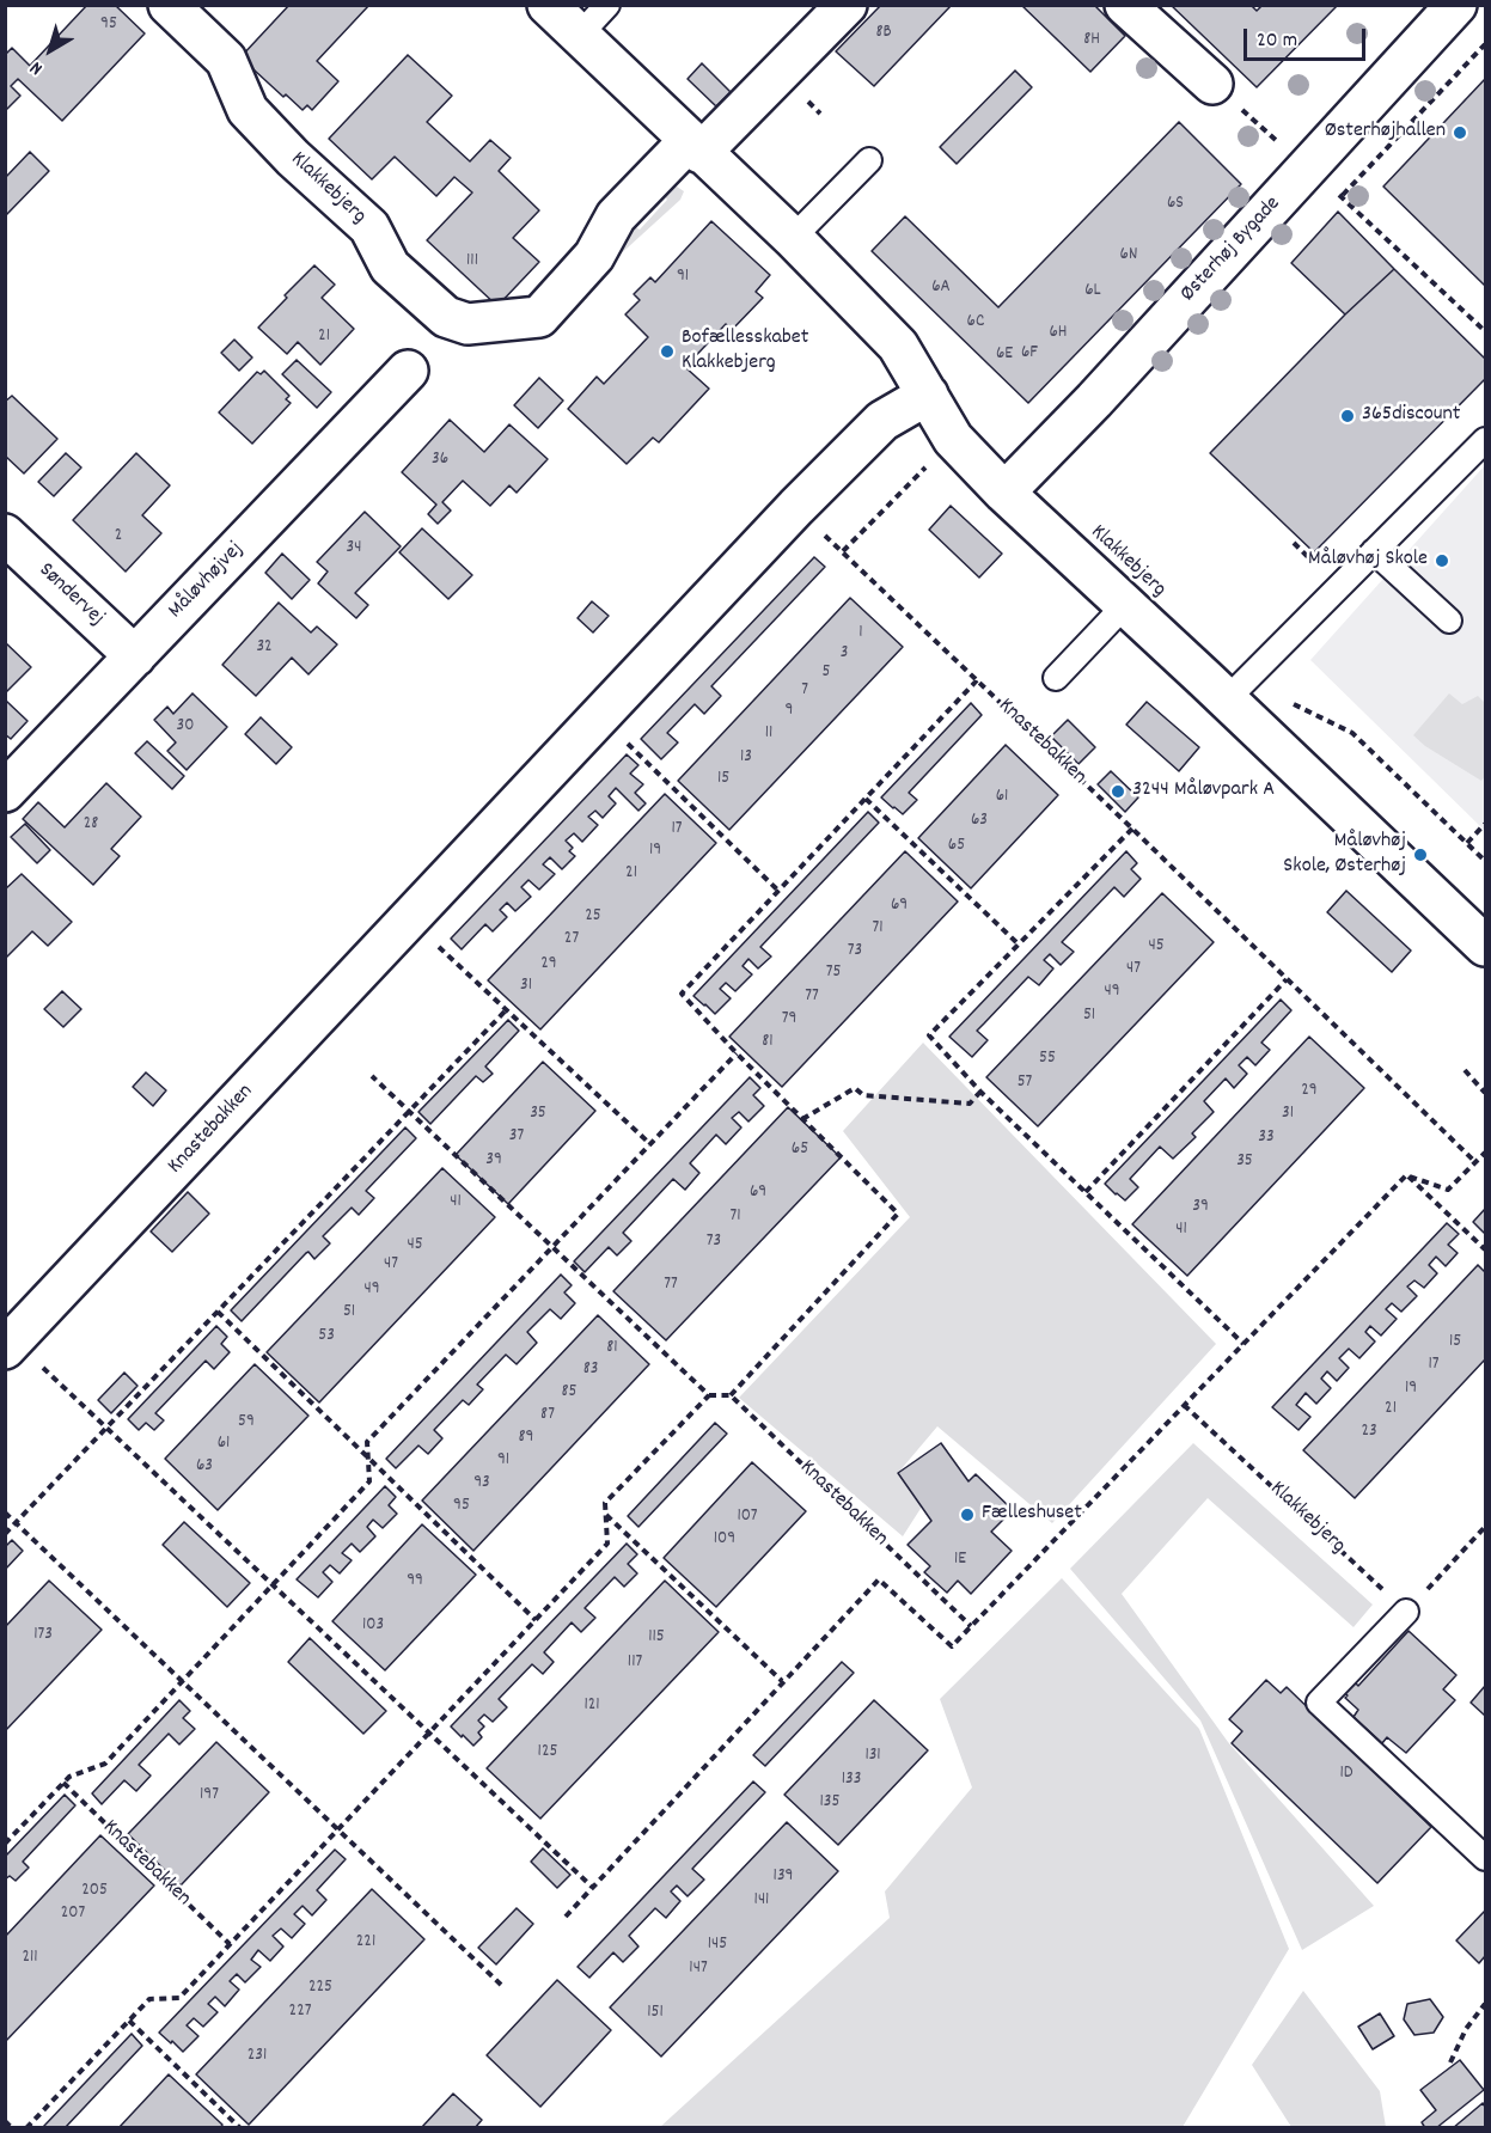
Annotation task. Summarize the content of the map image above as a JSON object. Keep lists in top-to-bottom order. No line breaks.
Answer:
{"streets":{"street":["Klakkebjerg","Østerhøj Bygade","Måløvhøjvej","Søndervej","Knastebakken"]},"crossings":[["Klakkebjerg","Østerhøj Bygade"],["Klakkebjerg","Knastebakken"],["Måløvhøjvej","Søndervej"]],"places":["Østerhøjhallen","Bofællesskabet Klakkebjerg","365discount","Måløvhøj Skole","3244 Måløvpark A","Måløvhøj Skole, Østerhøj","Fælleshuset"],"house_numbers":["95","8B","8H","6S","6N","111","91","6A","6L","6C","6H","21","6F","6E","36","2","34","1","32","3","5","7","9","30","11","13","15","61","63","28","17","65","19","21","69","25","71","27","45","73","29","47","75","31","49","77","51","79","81","55","57","29","35","31","37","33","65","39","35","69","41","39","71","41","73","45","47","77","49","51","53","15","81","17","83","19","85","21","87","59","23","89","61","91","63","93","95","107","109","1E","99","103","173","115","117","121","125","131","1D","133","197","135","139","205","141","207","221","145","211","147","225","227","151","231"],"scale_bar":"20 m","north":"bottom left"}
